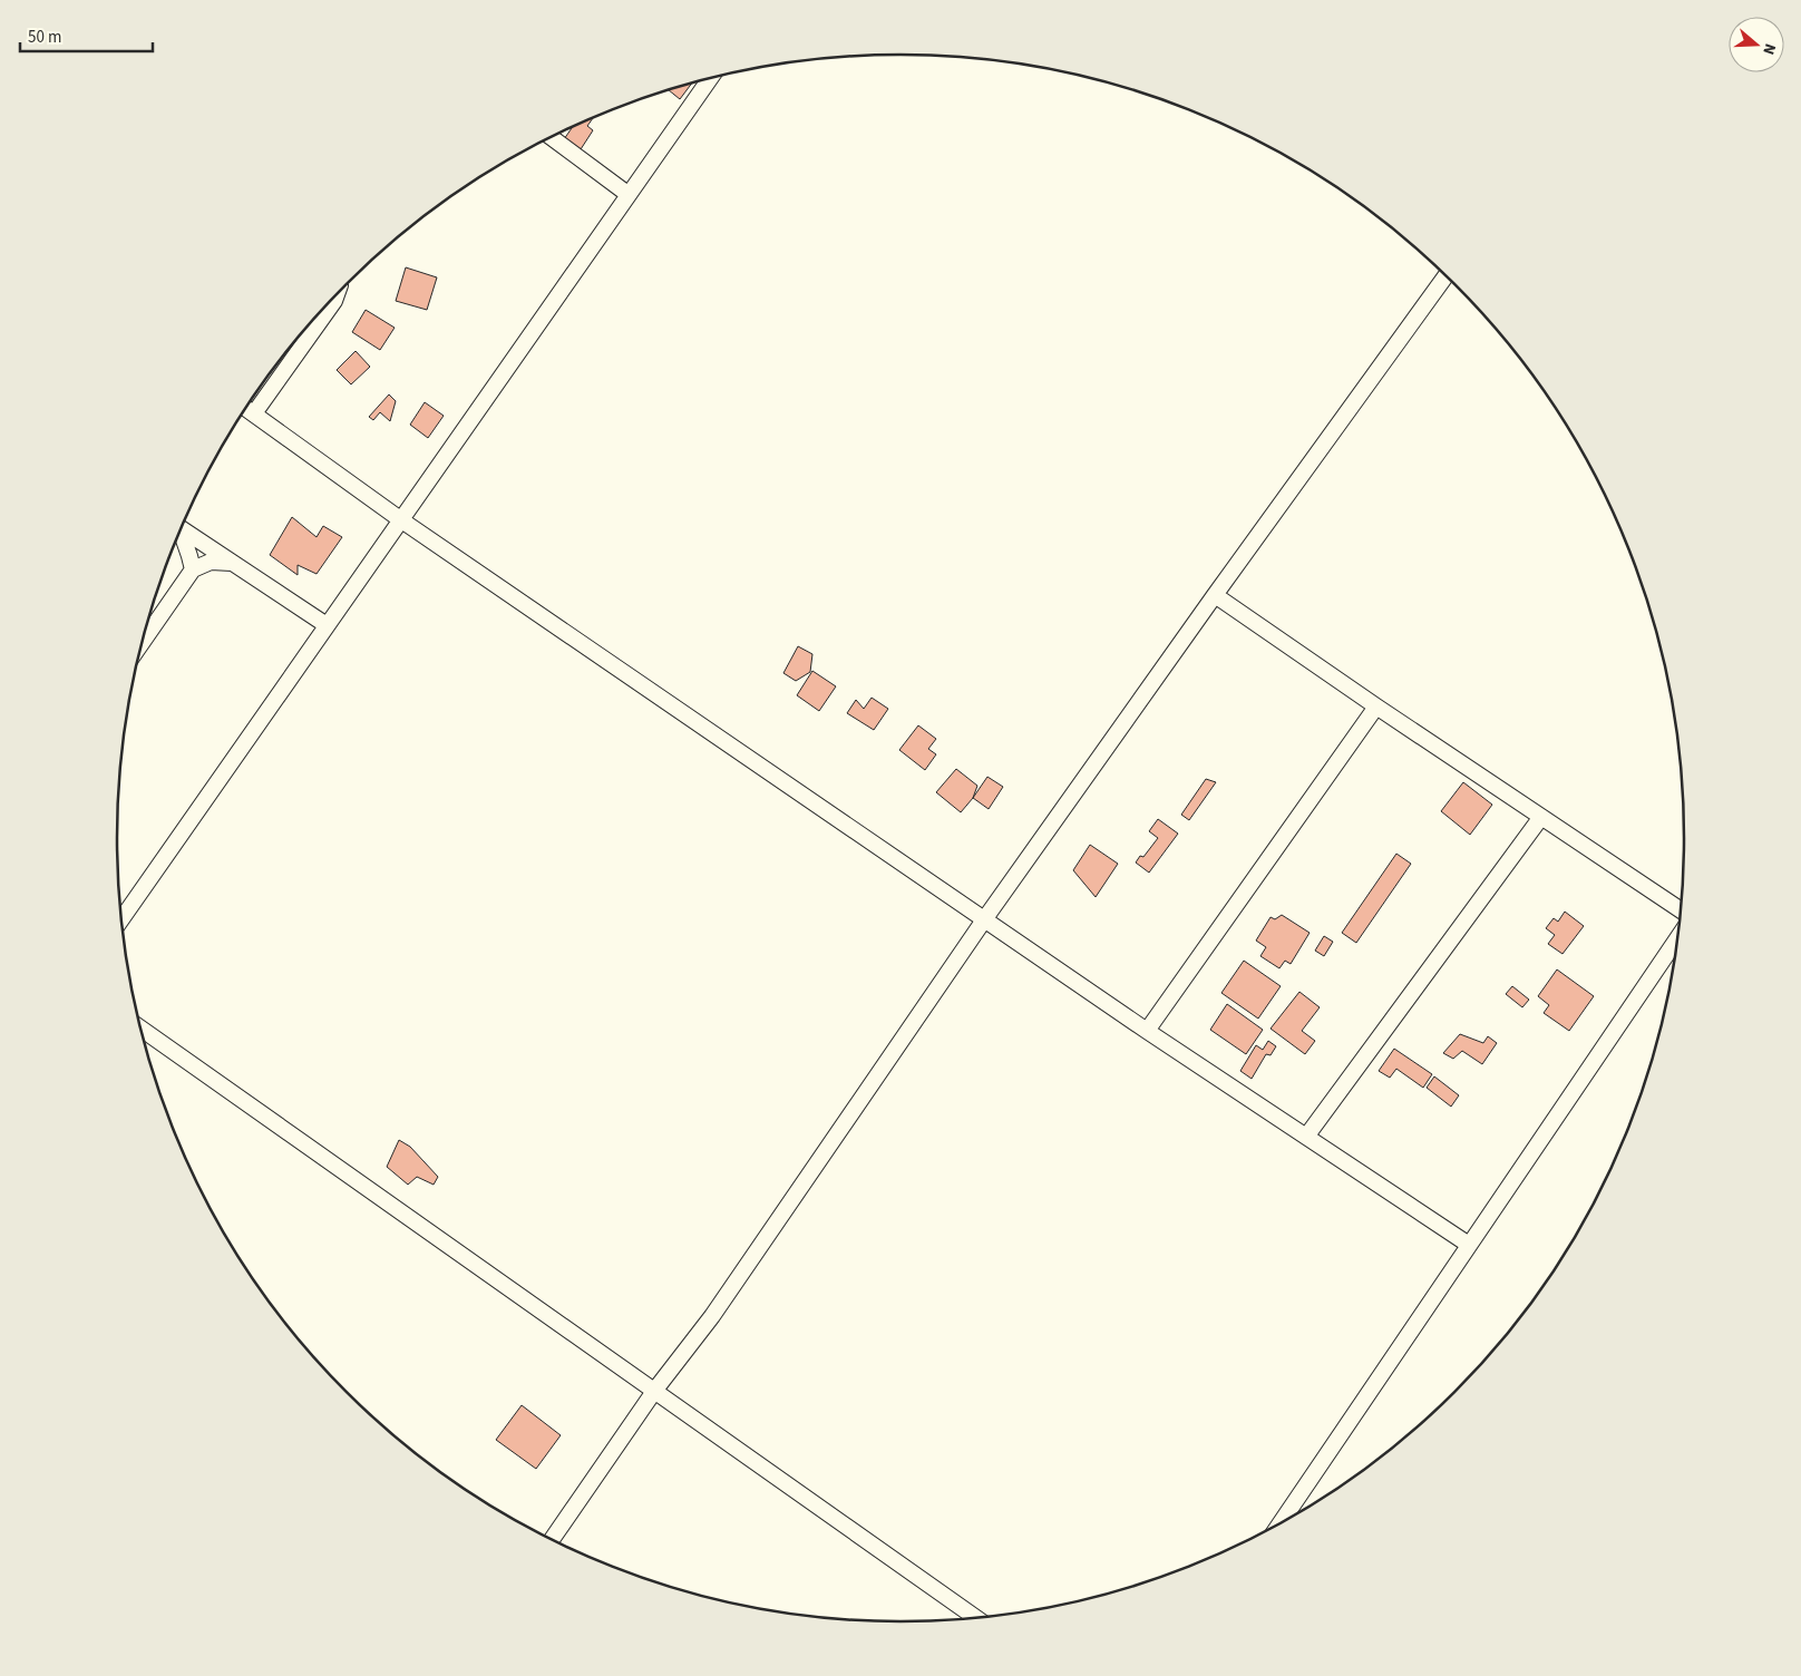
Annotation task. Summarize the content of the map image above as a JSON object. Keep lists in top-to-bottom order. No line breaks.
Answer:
{"scale_bar":"50 m","north":"right"}
